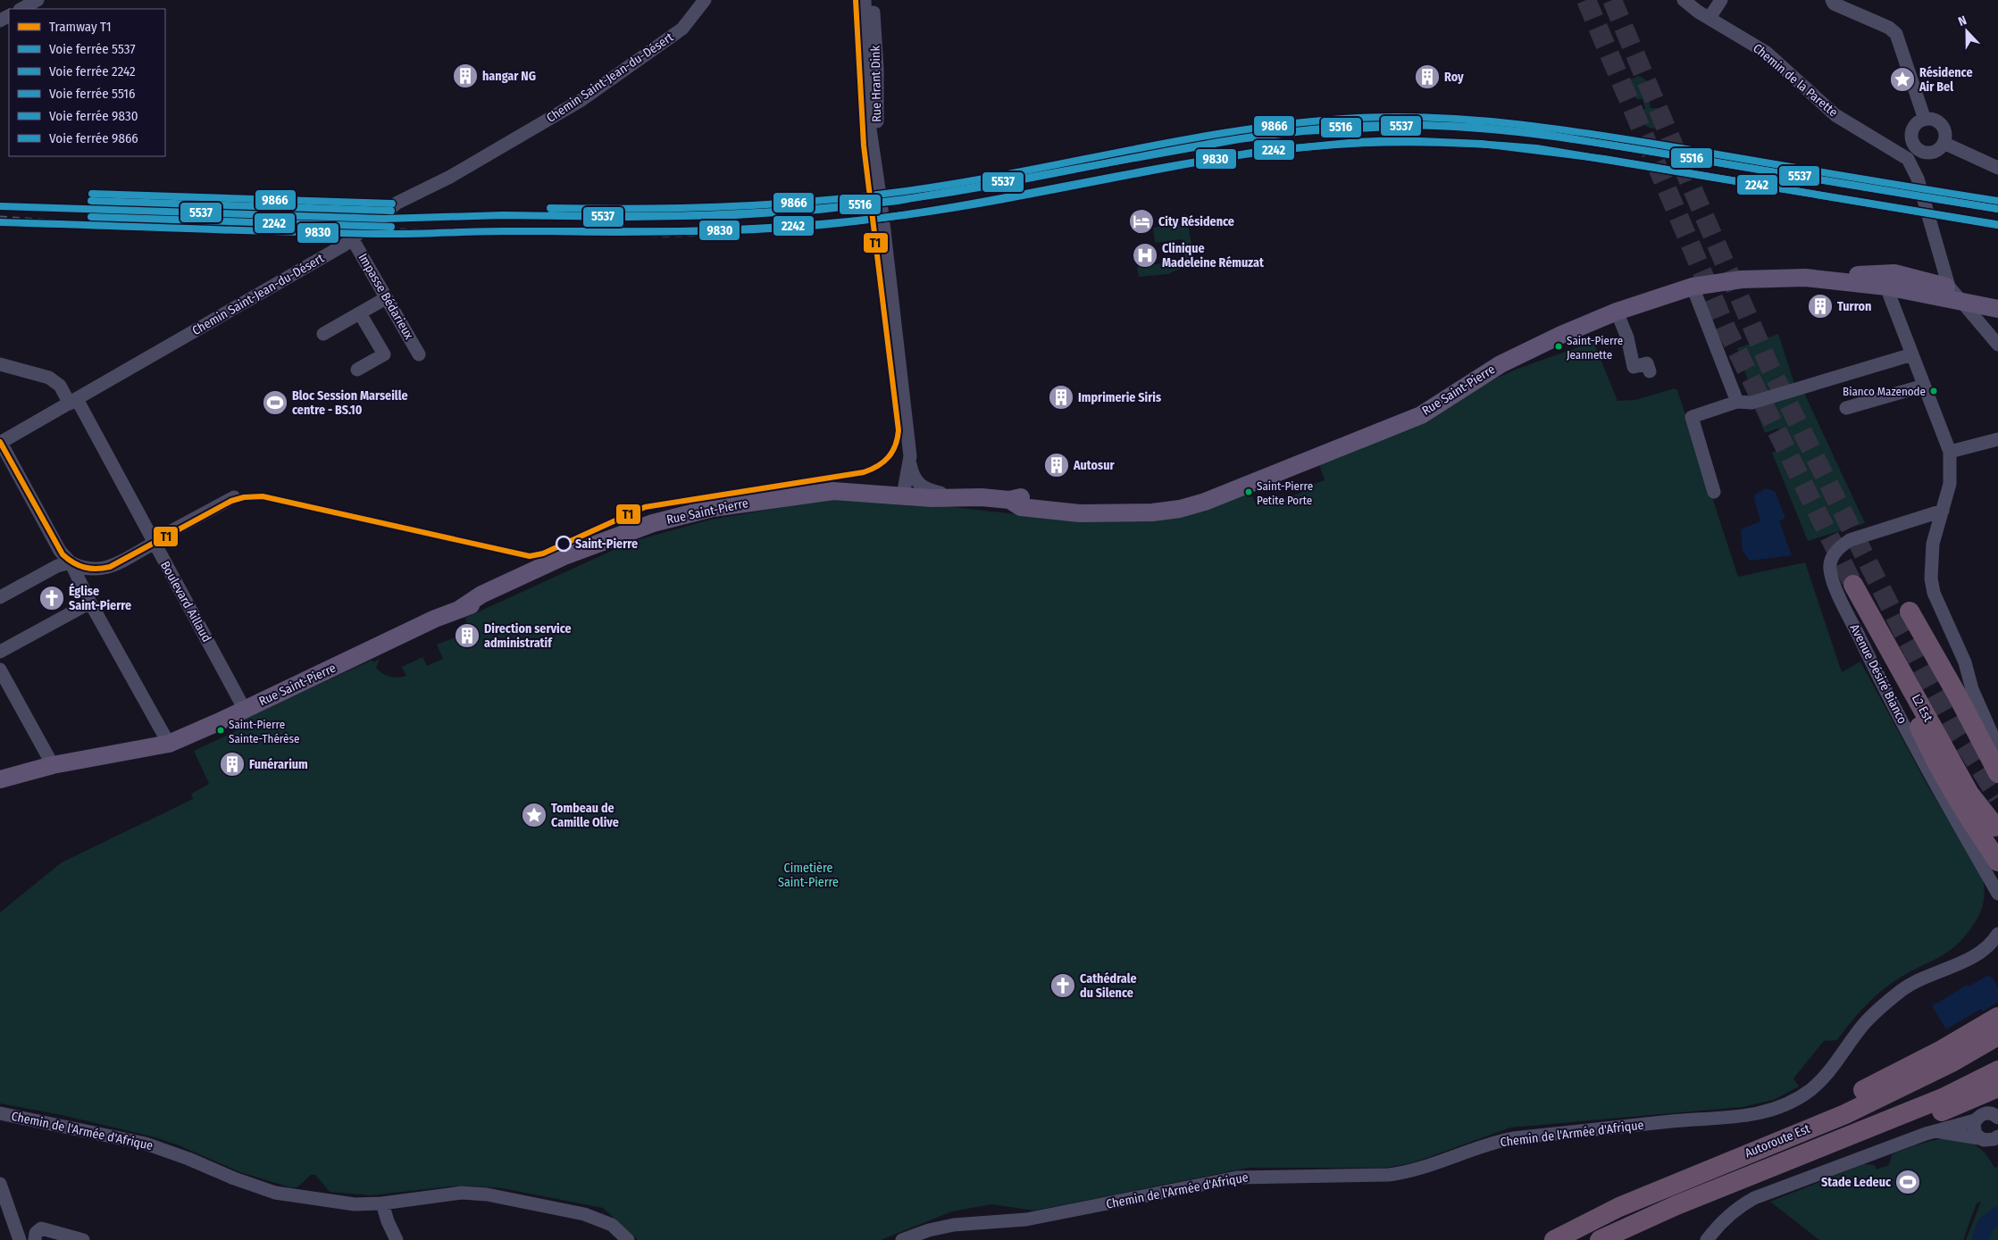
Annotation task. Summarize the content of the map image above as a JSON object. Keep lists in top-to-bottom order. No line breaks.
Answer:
{"streets":{"highway":["L2 Est","Autoroute Est"],"main road":["Rue Saint-Pierre"],"street":["Chemin Saint-Jean-du-Désert","Chemin de la Parette","Rue Hrant Dink","Impasse Bédarieux","Boulevard Aillaud","Avenue Désiré Bianco","Chemin de l'Armée d'Afrique"]},"crossings":[["Chemin Saint-Jean-du-Désert","Impasse Bédarieux"],["Chemin Saint-Jean-du-Désert","Boulevard Aillaud"],["Rue Hrant Dink","Rue Saint-Pierre"],["Rue Saint-Pierre","Boulevard Aillaud"]],"parks":["Cimetière Saint-Pierre"],"places":{"building":["hangar NG","Roy","Turron","Imprimerie Siris","Autosur","Direction service administratif","Funérarium"],"place":["Résidence Air Bel","Tombeau de Camille Olive"],"hotel":["City Résidence"],"hospital":["Clinique Madeleine Rémuzat"],"other":["Saint-Pierre Jeannette","Bianco Mazenode","Saint-Pierre Petite Porte","Saint-Pierre","Saint-Pierre Sainte-Thérèse"],"sports":["Bloc Session Marseille centre - BS.10","Stade Ledeuc"],"church":["Église Saint-Pierre","Cathédrale du Silence"]},"lines":["tram line T1","rail line 9866","rail line 5537","rail line 5516","rail line 2242","rail line 9830"],"legend":["Tramway T1","Voie ferrée 5537","Voie ferrée 2242","Voie ferrée 5516","Voie ferrée 9830","Voie ferrée 9866"],"north":"top"}
